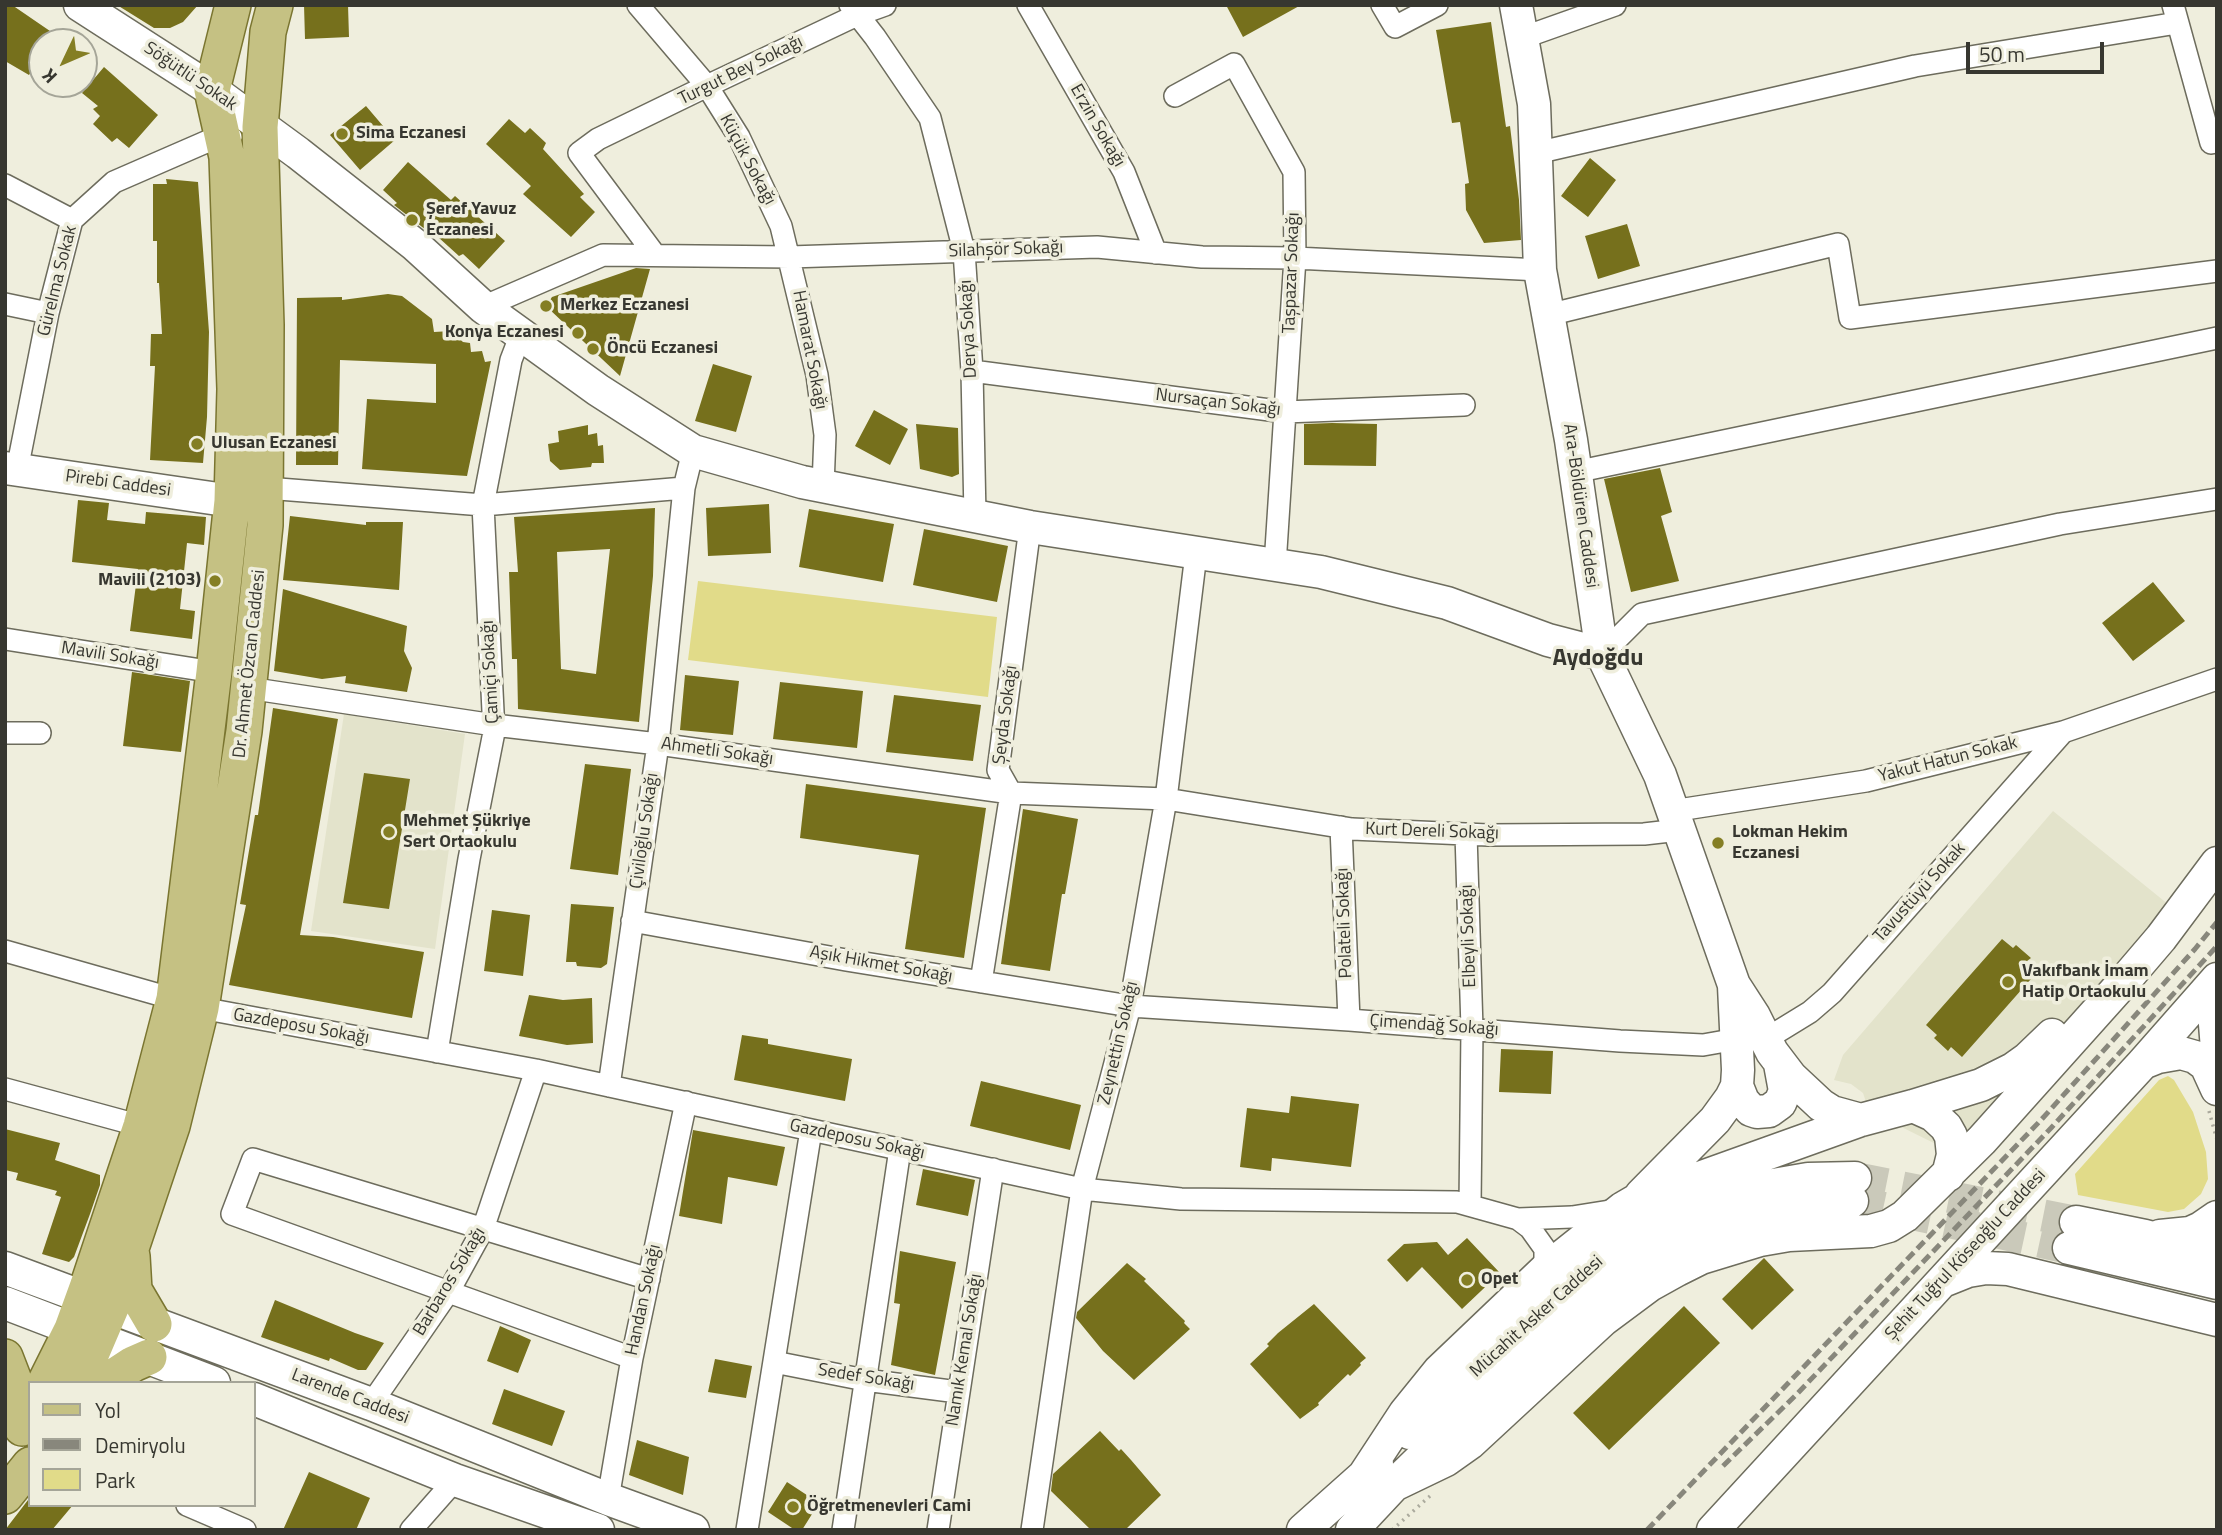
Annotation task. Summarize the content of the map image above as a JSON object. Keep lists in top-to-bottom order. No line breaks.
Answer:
{"streets":{"main road":["Söğütlü Sokak","Pirebi Caddesi","Ara-Böldüren Caddesi","Dr. Ahmet Özcan Caddesi","Şehit Tuğrul Köseoğlu Caddesi","Mücahit Asker Caddesi","Larende Caddesi"],"street":["Turgut Bey Sokağı","Erzin Sokağı","Küçük Sokağı","Silahşör Sokağı","Taşpazar Sokağı","Gürelma Sokak","Derya Sokağı","Hamarat Sokağı","Nursaçan Sokağı","Mavili Sokağı","Çamiçi Sokağı","Şeyda Sokağı","Ahmetli Sokağı","Yakut Hatun Sokak","Çiviloğlu Sokağı","Kurt Dereli Sokağı","Tavustüyü Sokak","Polateli Sokağı","Elbeyli Sokağı","Aşık Hikmet Sokağı","Çimendağ Sokağı","Gazdeposu Sokağı","Zeynettin Sokağı","Barbaros Sokağı","Handan Sokağı","Namık Kemal Sokağı","Sedef Sokağı"]},"crossings":[["Turgut Bey Sokağı","Küçük Sokağı"],["Turgut Bey Sokağı","Silahşör Sokağı"],["Turgut Bey Sokağı","Derya Sokağı"],["Söğütlü Sokak","Silahşör Sokağı"],["Söğütlü Sokak","Taşpazar Sokağı"],["Söğütlü Sokak","Derya Sokağı"],["Söğütlü Sokak","Hamarat Sokağı"],["Söğütlü Sokak","Ara-Böldüren Caddesi"],["Söğütlü Sokak","Dr. Ahmet Özcan Caddesi"],["Söğütlü Sokak","Çamiçi Sokağı"],["Söğütlü Sokak","Şeyda Sokağı"],["Söğütlü Sokak","Çiviloğlu Sokağı"],["Söğütlü Sokak","Zeynettin Sokağı"],["Erzin Sokağı","Silahşör Sokağı"],["Küçük Sokağı","Silahşör Sokağı"],["Küçük Sokağı","Hamarat Sokağı"],["Silahşör Sokağı","Taşpazar Sokağı"],["Silahşör Sokağı","Derya Sokağı"],["Silahşör Sokağı","Hamarat Sokağı"],["Silahşör Sokağı","Ara-Böldüren Caddesi"],["Taşpazar Sokağı","Nursaçan Sokağı"],["Gürelma Sokak","Pirebi Caddesi"],["Gürelma Sokak","Dr. Ahmet Özcan Caddesi"],["Derya Sokağı","Nursaçan Sokağı"],["Pirebi Caddesi","Dr. Ahmet Özcan Caddesi"],["Ara-Böldüren Caddesi","Yakut Hatun Sokak"],["Ara-Böldüren Caddesi","Kurt Dereli Sokağı"],["Ara-Böldüren Caddesi","Tavustüyü Sokak"],["Ara-Böldüren Caddesi","Çimendağ Sokağı"],["Mavili Sokağı","Dr. Ahmet Özcan Caddesi"],["Dr. Ahmet Özcan Caddesi","Ahmetli Sokağı"],["Dr. Ahmet Özcan Caddesi","Gazdeposu Sokağı"],["Dr. Ahmet Özcan Caddesi","Larende Caddesi"],["Çamiçi Sokağı","Ahmetli Sokağı"],["Çamiçi Sokağı","Gazdeposu Sokağı"],["Şeyda Sokağı","Ahmetli Sokağı"],["Şeyda Sokağı","Aşık Hikmet Sokağı"],["Ahmetli Sokağı","Çiviloğlu Sokağı"],["Ahmetli Sokağı","Kurt Dereli Sokağı"],["Ahmetli Sokağı","Zeynettin Sokağı"],["Yakut Hatun Sokak","Kurt Dereli Sokağı"],["Yakut Hatun Sokak","Tavustüyü Sokak"],["Çiviloğlu Sokağı","Aşık Hikmet Sokağı"],["Çiviloğlu Sokağı","Gazdeposu Sokağı"],["Kurt Dereli Sokağı","Polateli Sokağı"],["Kurt Dereli Sokağı","Elbeyli Sokağı"],["Kurt Dereli Sokağı","Zeynettin Sokağı"],["Tavustüyü Sokak","Çimendağ Sokağı"],["Polateli Sokağı","Çimendağ Sokağı"],["Elbeyli Sokağı","Çimendağ Sokağı"],["Elbeyli Sokağı","Gazdeposu Sokağı"],["Aşık Hikmet Sokağı","Çimendağ Sokağı"],["Aşık Hikmet Sokağı","Zeynettin Sokağı"],["Çimendağ Sokağı","Zeynettin Sokağı"],["Gazdeposu Sokağı","Zeynettin Sokağı"],["Gazdeposu Sokağı","Barbaros Sokağı"],["Gazdeposu Sokağı","Handan Sokağı"],["Gazdeposu Sokağı","Namık Kemal Sokağı"],["Barbaros Sokağı","Larende Caddesi"],["Handan Sokağı","Larende Caddesi"],["Namık Kemal Sokağı","Sedef Sokağı"]],"districts":["Aydoğdu"],"places":["Sima Eczanesi","Şeref Yavuz Eczanesi","Merkez Eczanesi","Konya Eczanesi","Öncü Eczanesi","Ulusan Eczanesi","Mavili (2103)","Mehmet Şükriye Sert Ortaokulu","Lokman Hekim Eczanesi","Vakıfbank İmam Hatip Ortaokulu","Opet","Öğretmenevleri Cami"],"legend":["Yol","Demiryolu","Park"],"scale_bar":"50 m","north":"bottom left"}
